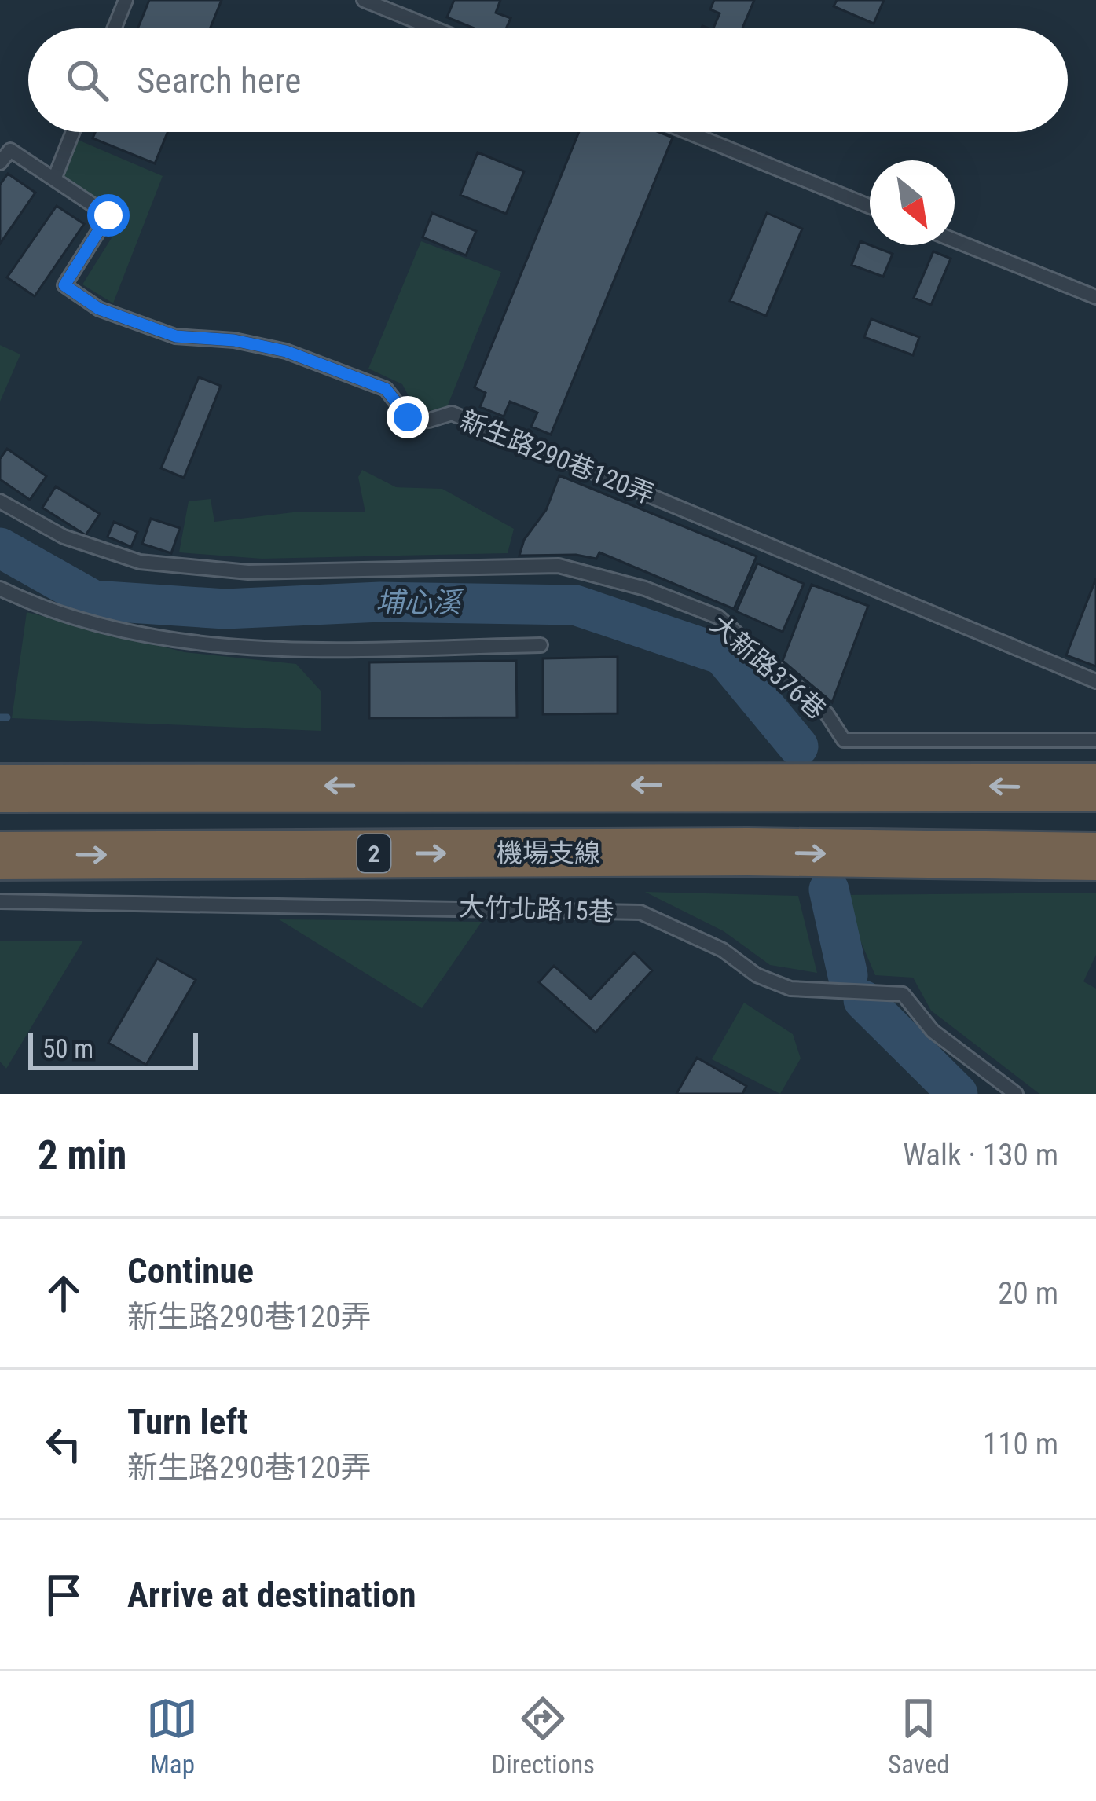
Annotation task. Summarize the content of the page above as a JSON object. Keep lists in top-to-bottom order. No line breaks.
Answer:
{"streets":{"highway":["機場支線","2"],"lane":["新生路290巷120弄","大新路376巷","大竹北路15巷"]},"water":["埔心溪"],"scale_bar":"50 m","north":"bottom right","page":{"search":"Search here","scale":"50 m","heading":["2 min","Walk · 130 m"],"list":[["Continue","新生路290巷120弄","20 m"],["Turn left","新生路290巷120弄","110 m"],"Arrive at destination"],"nav":["Map","Directions","Saved"]}}
